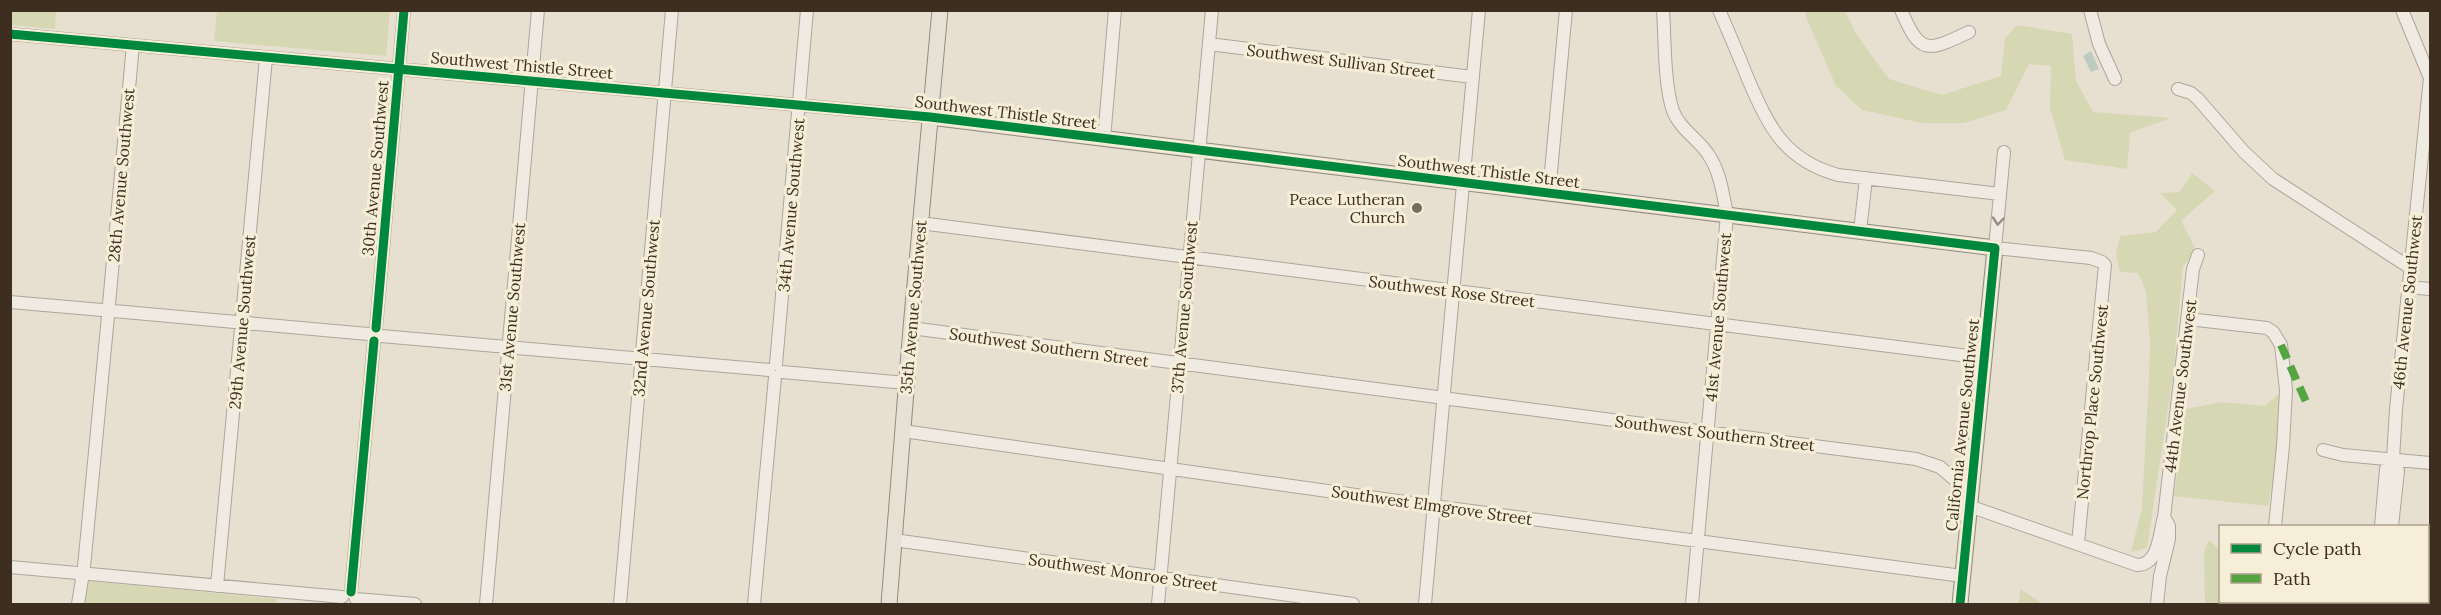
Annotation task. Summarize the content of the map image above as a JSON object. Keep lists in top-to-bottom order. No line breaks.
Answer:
{"streets":{"main road":["Southwest Thistle Street","35th Avenue Southwest","California Avenue Southwest"],"street":["Southwest Sullivan Street","30th Avenue Southwest","28th Avenue Southwest","34th Avenue Southwest","Southwest Rose Street","46th Avenue Southwest","31st Avenue Southwest","37th Avenue Southwest","32nd Avenue Southwest","41st Avenue Southwest","29th Avenue Southwest","Southwest Southern Street","44th Avenue Southwest","Northrop Place Southwest","Southwest Elmgrove Street","Southwest Monroe Street"]},"crossings":[["Southwest Sullivan Street","37th Avenue Southwest"],["Southwest Thistle Street","30th Avenue Southwest"],["Southwest Thistle Street","28th Avenue Southwest"],["Southwest Thistle Street","34th Avenue Southwest"],["Southwest Thistle Street","31st Avenue Southwest"],["Southwest Thistle Street","35th Avenue Southwest"],["Southwest Thistle Street","37th Avenue Southwest"],["Southwest Thistle Street","32nd Avenue Southwest"],["Southwest Thistle Street","41st Avenue Southwest"],["Southwest Thistle Street","29th Avenue Southwest"],["Southwest Thistle Street","Northrop Place Southwest"],["Southwest Thistle Street","California Avenue Southwest"],["Southwest Rose Street","35th Avenue Southwest"],["Southwest Rose Street","37th Avenue Southwest"],["Southwest Rose Street","41st Avenue Southwest"],["Southwest Rose Street","California Avenue Southwest"],["35th Avenue Southwest","Southwest Southern Street"],["35th Avenue Southwest","Southwest Elmgrove Street"],["35th Avenue Southwest","Southwest Monroe Street"],["37th Avenue Southwest","Southwest Southern Street"],["37th Avenue Southwest","Southwest Elmgrove Street"],["37th Avenue Southwest","Southwest Monroe Street"],["41st Avenue Southwest","Southwest Southern Street"],["41st Avenue Southwest","Southwest Elmgrove Street"],["Southwest Southern Street","44th Avenue Southwest"],["Southwest Southern Street","Northrop Place Southwest"],["Southwest Southern Street","California Avenue Southwest"],["California Avenue Southwest","Southwest Elmgrove Street"]],"places":["Peace Lutheran Church"],"legend":["Cycle path","Path"]}
